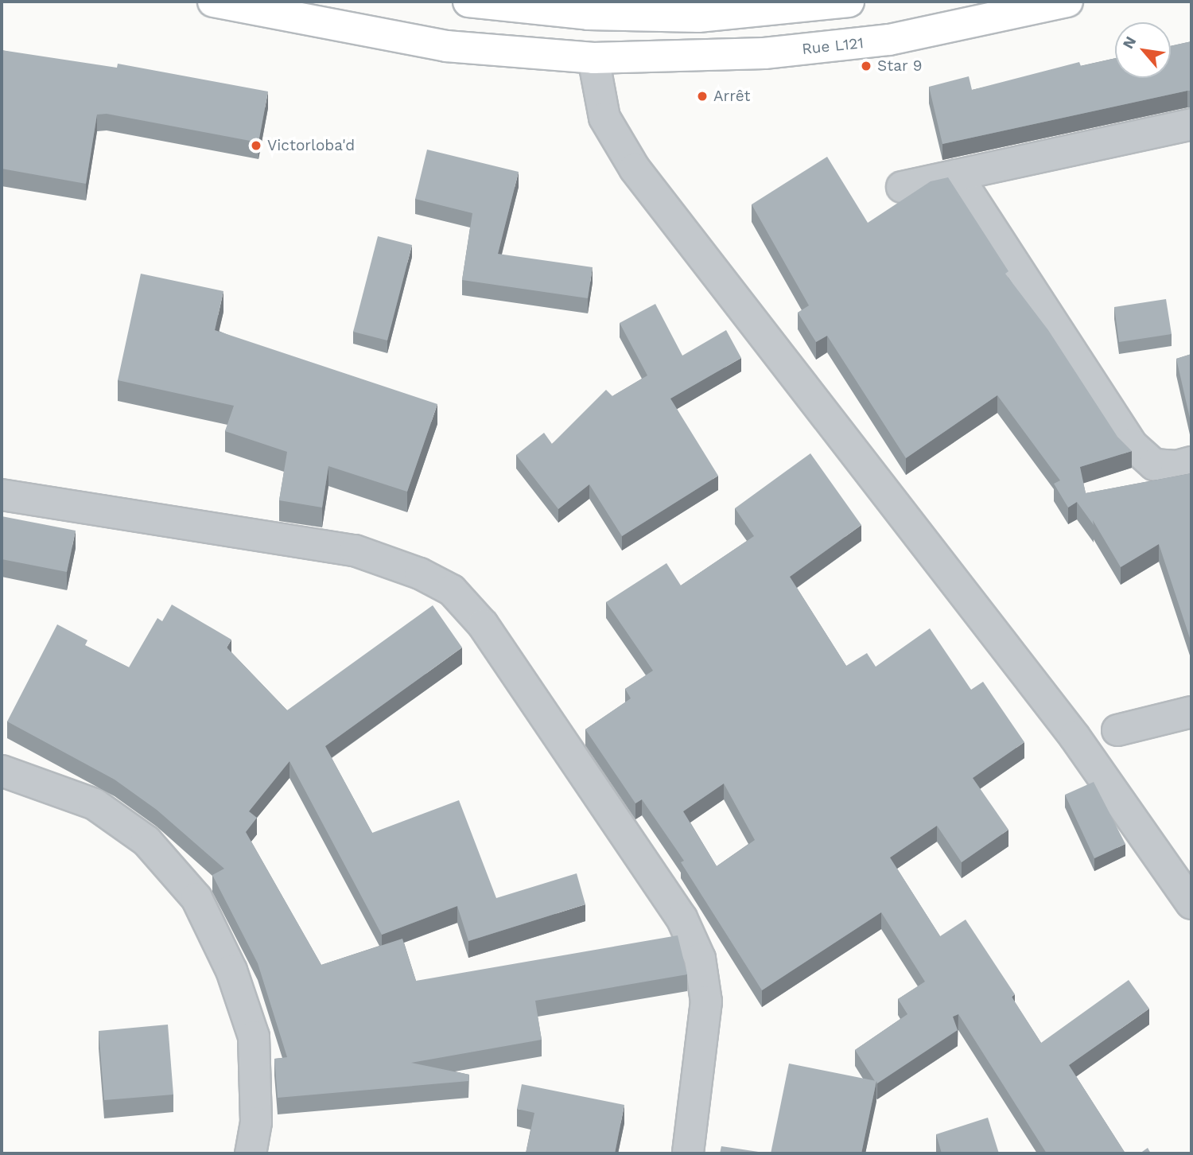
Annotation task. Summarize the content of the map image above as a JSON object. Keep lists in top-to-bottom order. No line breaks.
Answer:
{"streets":{"main road":["Rue L121"]},"places":["Star 9","Arrêt","Victorloba'd"],"north":"top left"}
